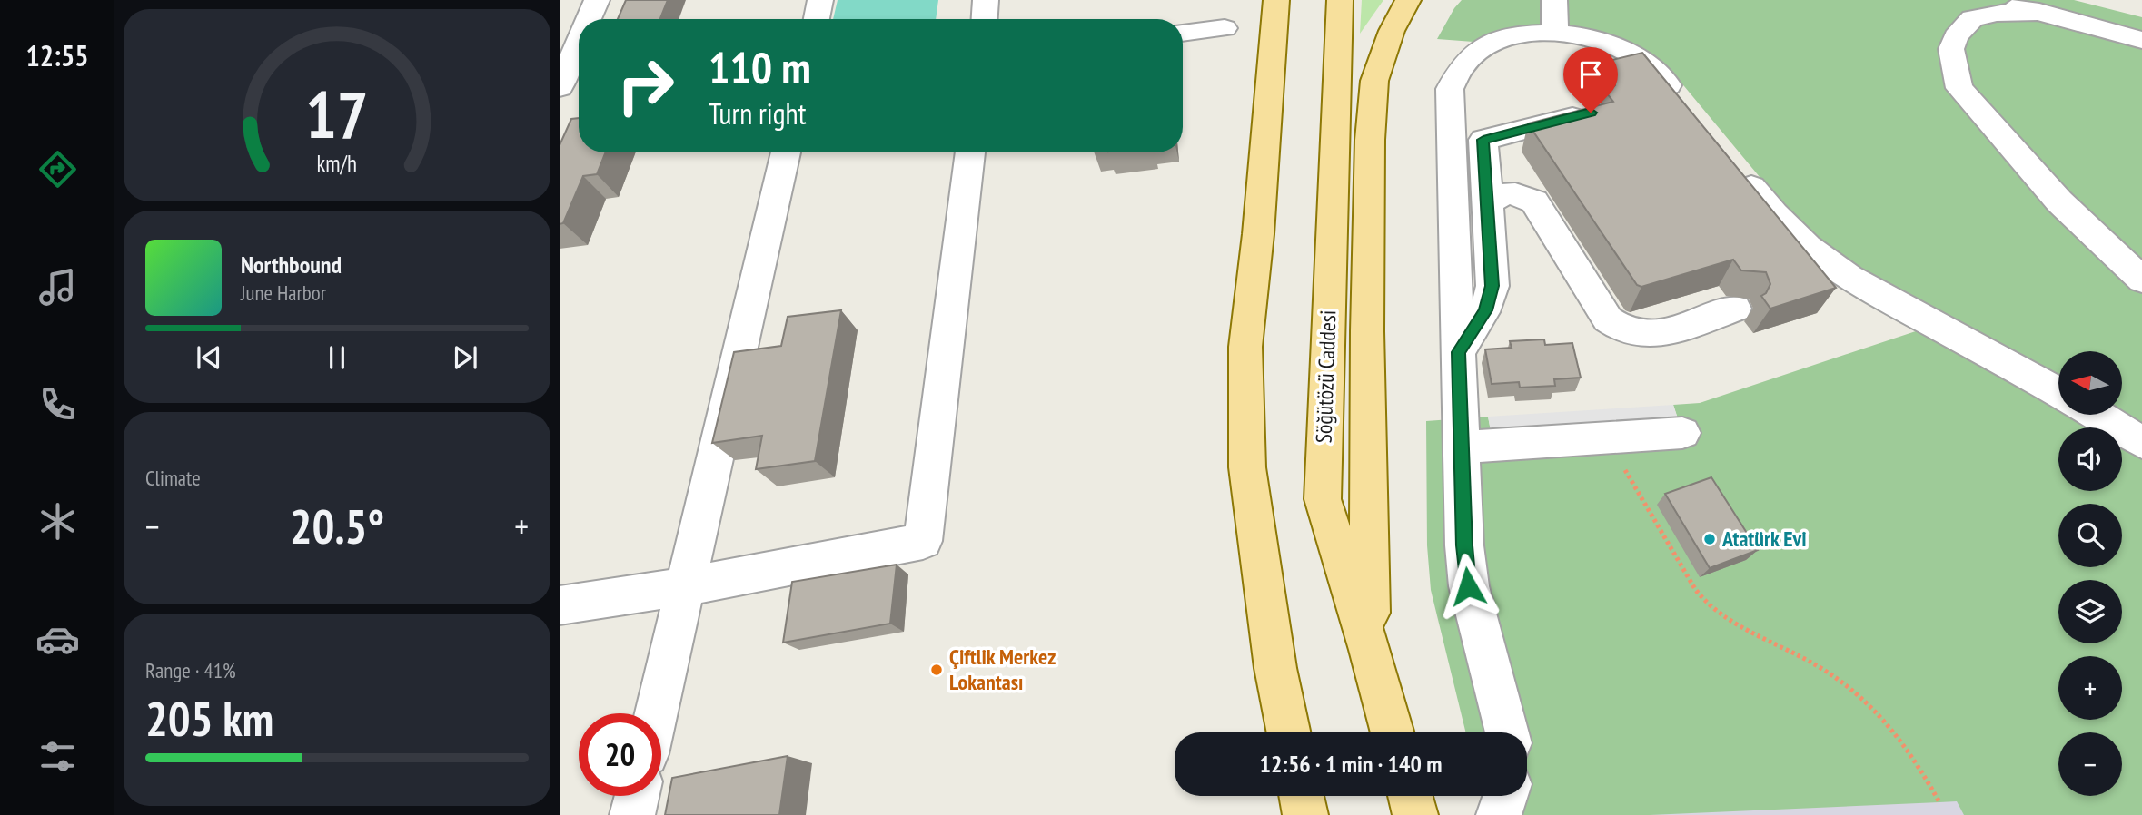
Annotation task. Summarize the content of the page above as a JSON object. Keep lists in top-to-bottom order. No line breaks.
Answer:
{"streets":{"main road":["Söğütözü Caddesi"]},"places":["Atatürk Evi","Çiftlik Merkez Lokantası"],"north":"left","page":{"tabs":"12:55","turn":["110 m","Turn right"],"song":["Northbound","June Harbor"],"map_buttons":["+","−"],"tile":["Climate",["Range · 41%","205 km"]],"heat":["−","20.5°","+"],"limit":"20","trip":"12:56 · 1 min · 140 m","gauge":["17","km/h"]}}
